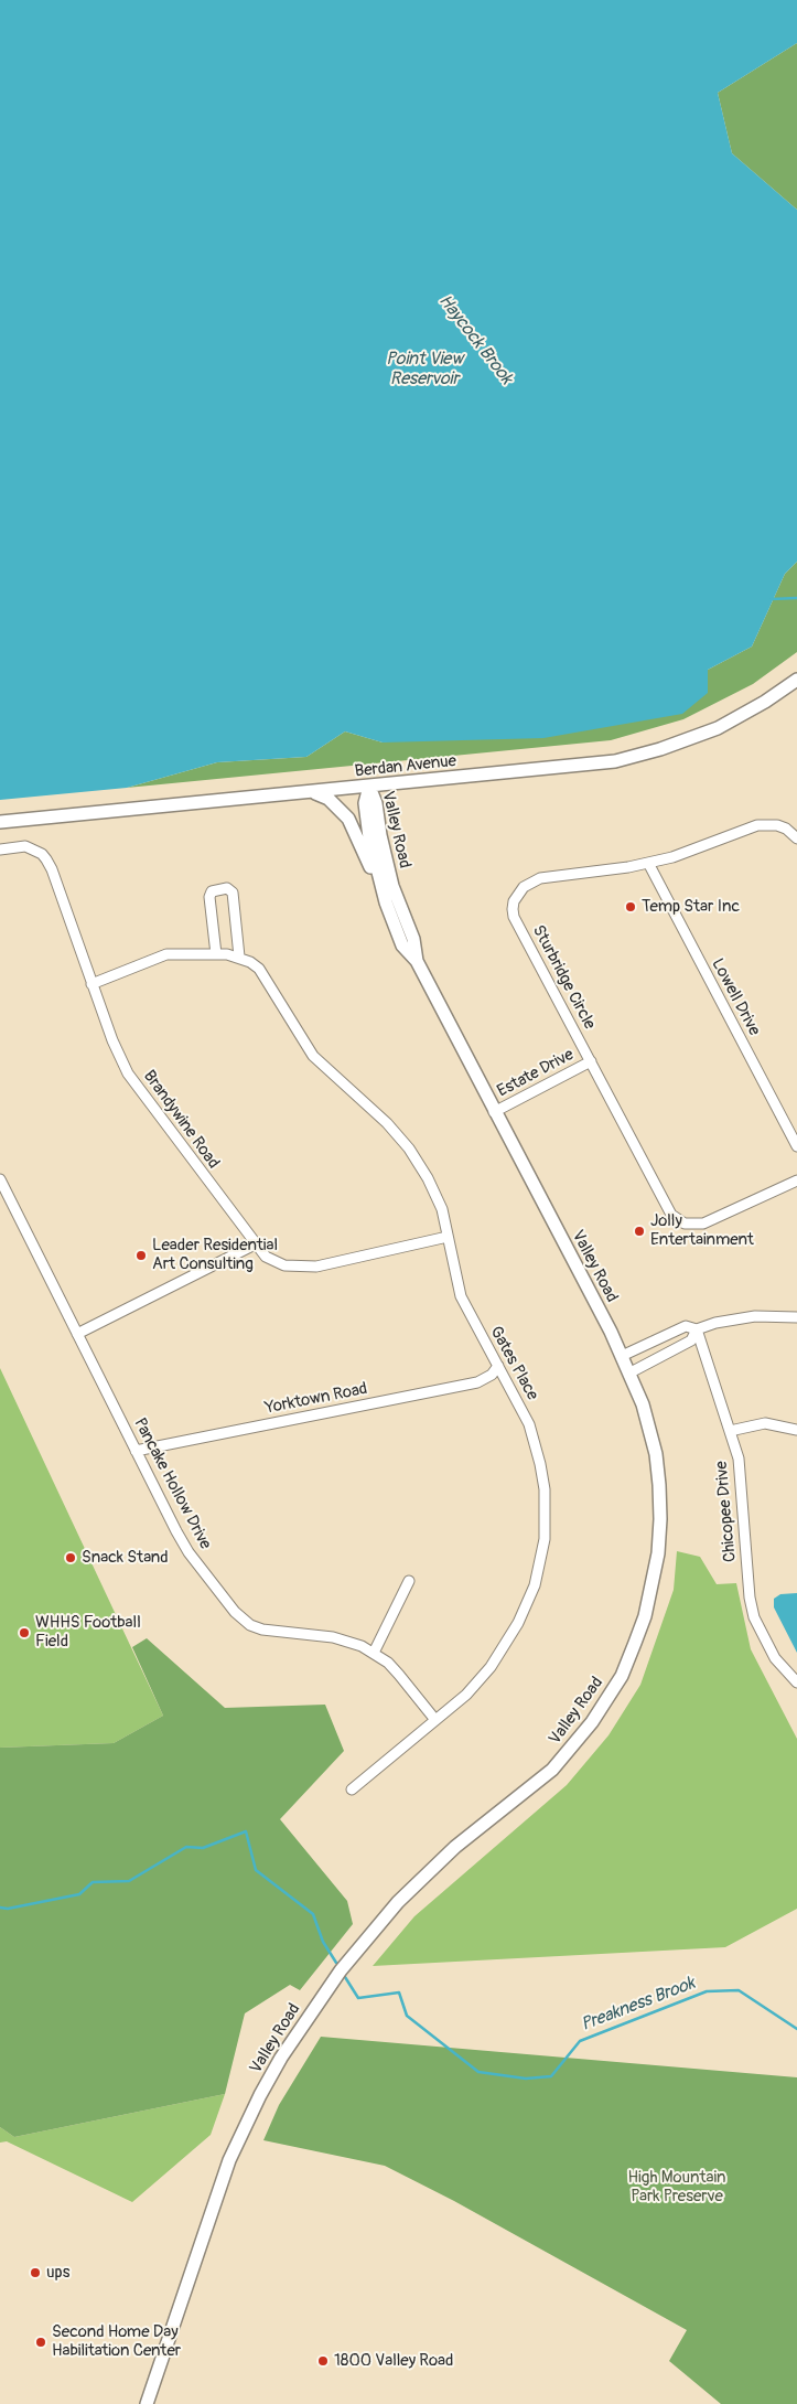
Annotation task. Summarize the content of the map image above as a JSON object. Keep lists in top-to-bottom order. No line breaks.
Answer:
{"streets":{"main road":["Berdan Avenue","Valley Road"],"street":["Sturbridge Circle","Lowell Drive","Estate Drive","Brandywine Road","Gates Place","Yorktown Road","Pancake Hollow Drive","Chicopee Drive"]},"crossings":[["Berdan Avenue","Valley Road"],["Valley Road","Estate Drive"],["Sturbridge Circle","Lowell Drive"],["Sturbridge Circle","Estate Drive"],["Brandywine Road","Gates Place"],["Gates Place","Yorktown Road"],["Gates Place","Pancake Hollow Drive"],["Yorktown Road","Pancake Hollow Drive"]],"water":["Haycock Brook","Point View Reservoir","Preakness Brook"],"parks":["High Mountain Park Preserve"],"places":["Temp Star Inc","Jolly Entertainment","Leader Residential Art Consulting","Snack Stand","WHHS Football Field","ups","Second Home Day Habilitation Center","1800 Valley Road"]}
